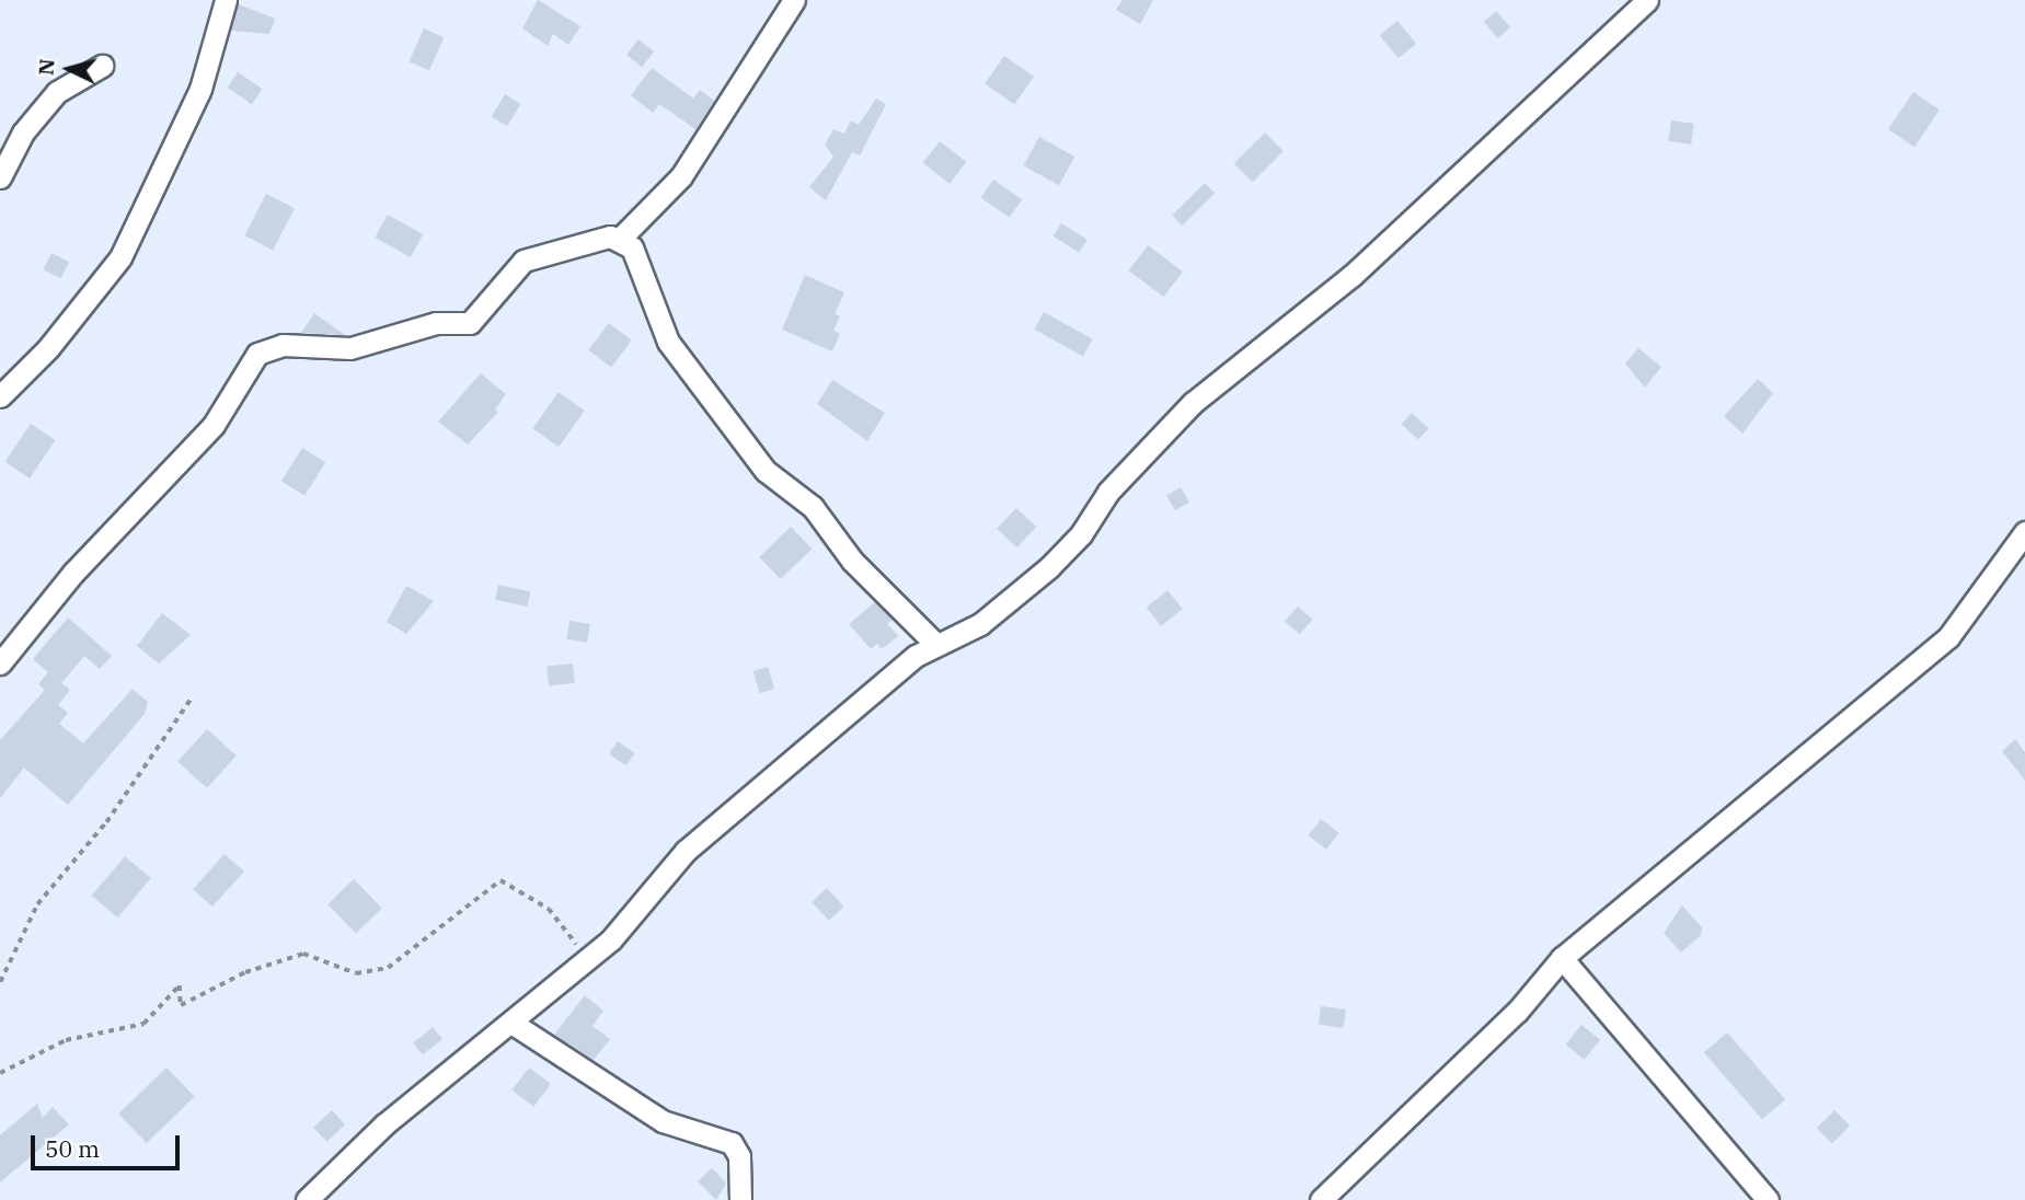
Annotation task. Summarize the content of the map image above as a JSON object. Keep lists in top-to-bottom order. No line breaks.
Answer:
{"scale_bar":"50 m","north":"left"}
